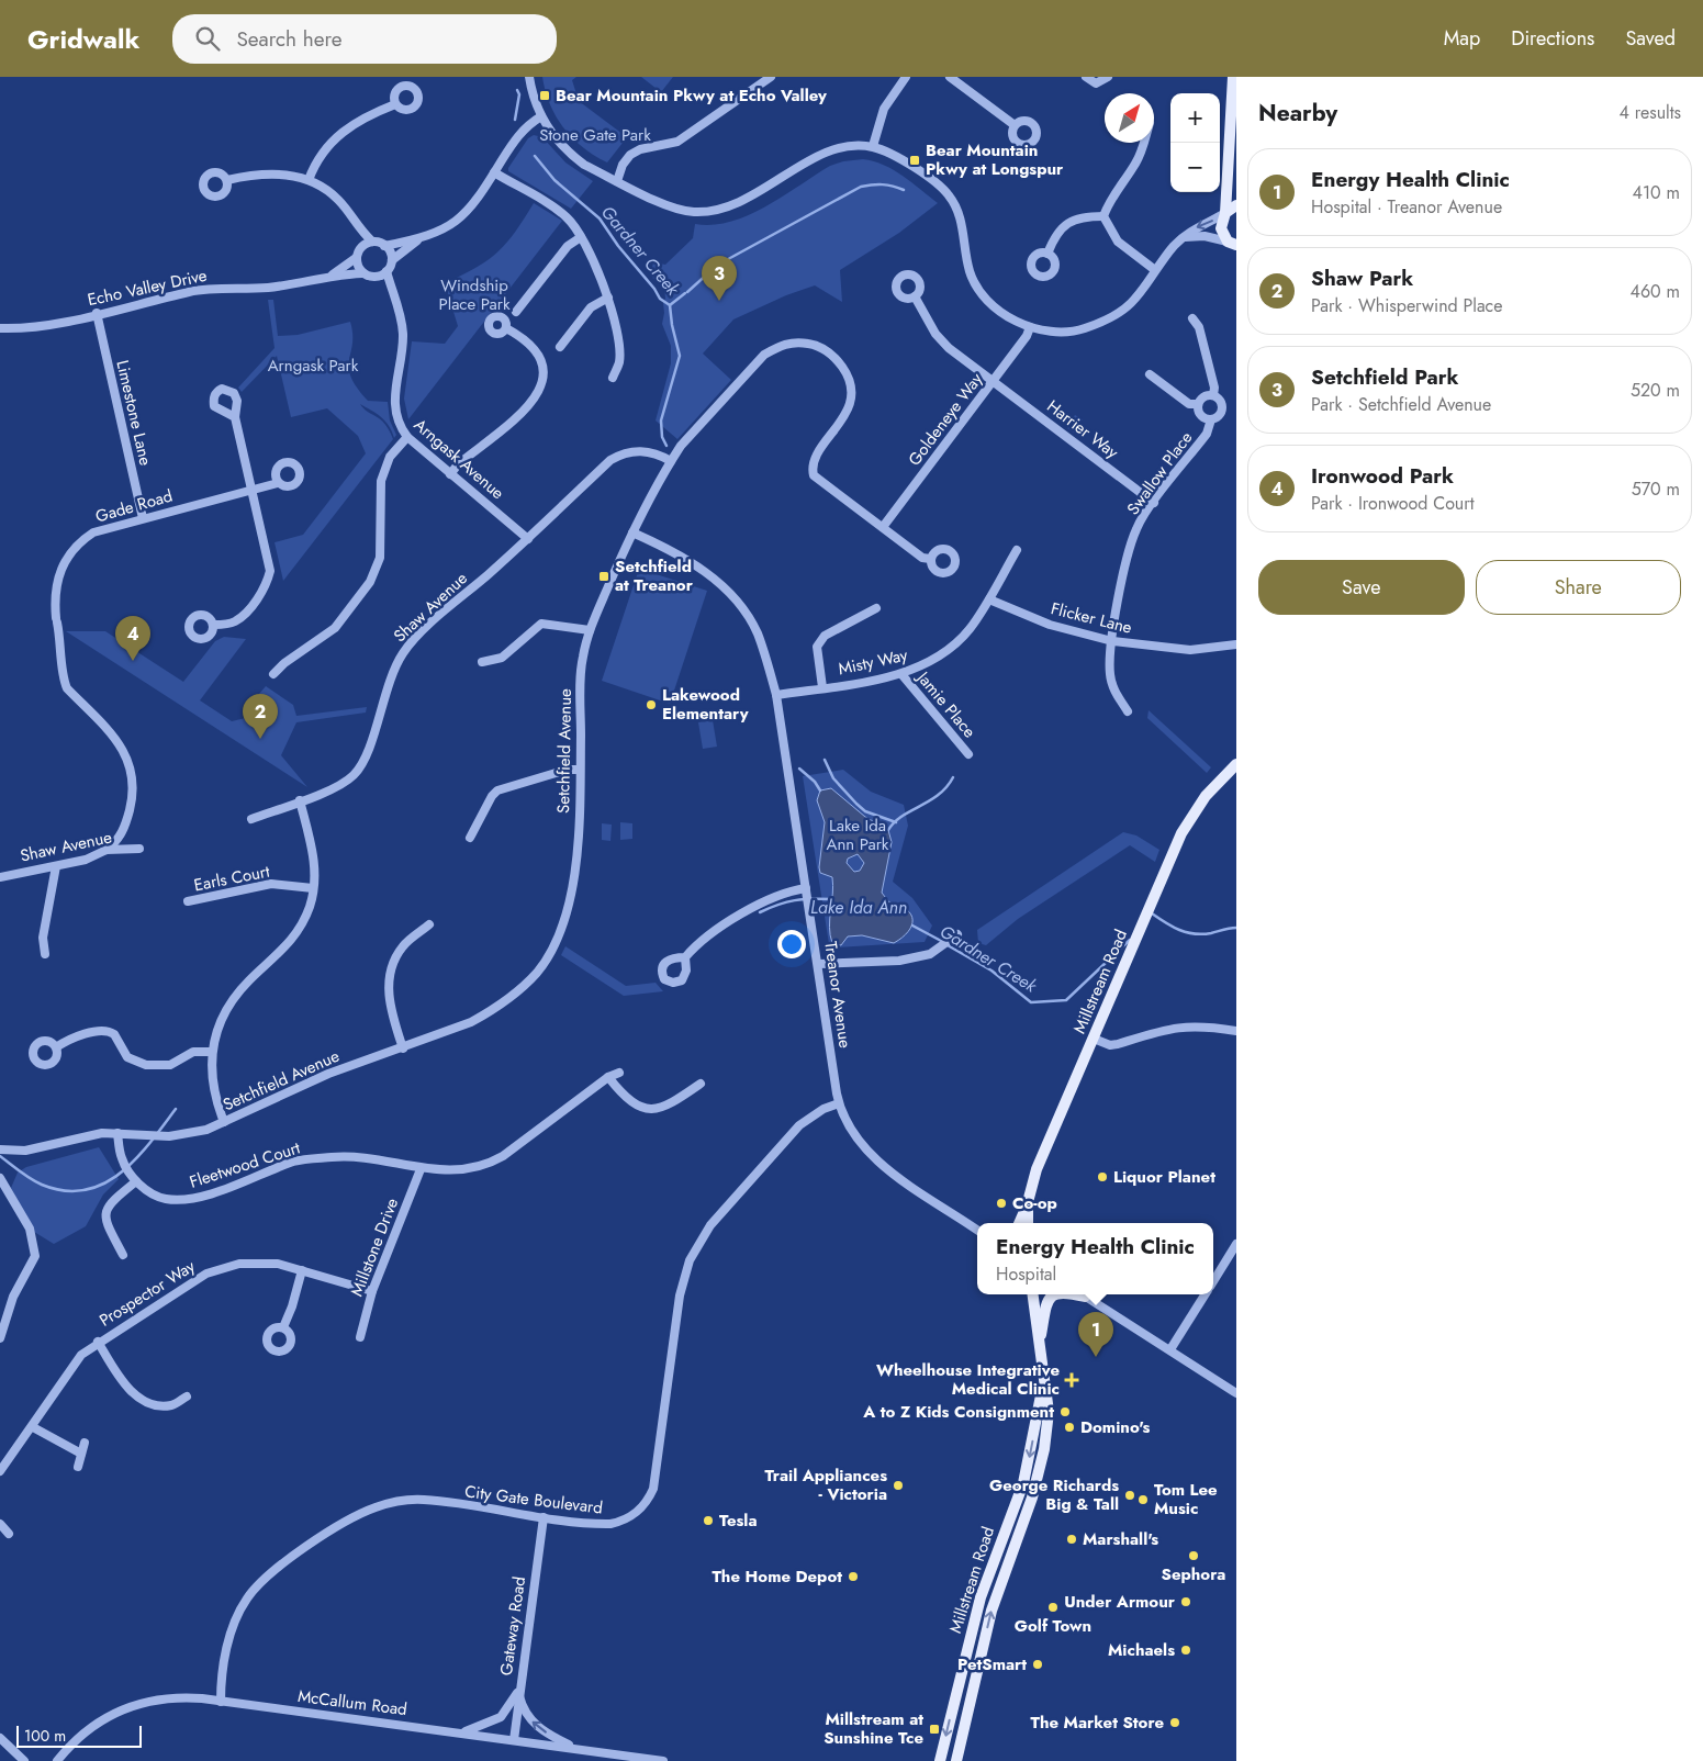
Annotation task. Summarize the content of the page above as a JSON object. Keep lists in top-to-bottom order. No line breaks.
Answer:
{"streets":{"main road":["Millstream Road"],"street":["Echo Valley Drive","Limestone Lane","Goldeneye Way","Harrier Way","Arngask Avenue","Swallow Place","Gade Road","Shaw Avenue","Flicker Lane","Misty Way","Jamie Place","Setchfield Avenue","Earls Court","Treanor Avenue","Fleetwood Court","Millstone Drive","Prospector Way","City Gate Boulevard","Gateway Road","McCallum Road"]},"crossings":[["Echo Valley Drive","Limestone Lane"],["Echo Valley Drive","Arngask Avenue"],["Limestone Lane","Gade Road"],["Goldeneye Way","Harrier Way"],["Goldeneye Way","Setchfield Avenue"],["Harrier Way","Swallow Place"],["Arngask Avenue","Shaw Avenue"],["Swallow Place","Flicker Lane"],["Gade Road","Shaw Avenue"],["Shaw Avenue","Setchfield Avenue"],["Flicker Lane","Misty Way"],["Misty Way","Jamie Place"],["Misty Way","Treanor Avenue"],["Setchfield Avenue","Treanor Avenue"],["Setchfield Avenue","Fleetwood Court"],["Treanor Avenue","City Gate Boulevard"],["Fleetwood Court","Millstone Drive"],["Millstone Drive","Prospector Way"],["City Gate Boulevard","Gateway Road"],["City Gate Boulevard","McCallum Road"],["Gateway Road","McCallum Road"]],"water":["Gardner Creek","Lake Ida Ann"],"parks":["Stone Gate Park","Windship Place Park","Arngask Park","Lake Ida Ann Park"],"places":{"transit":["Bear Mountain Pkwy at Echo Valley","Bear Mountain Pkwy at Longspur","Setchfield at Treanor","Millstream at Sunshine Tce"],"other":["Lakewood Elementary","Liquor Planet","Co-op","A to Z Kids Consignment","Domino's","Trail Appliances - Victoria","George Richards Big & Tall","Tom Lee Music","Tesla","Marshall's","Sephora","The Home Depot","Under Armour","Golf Town","Michaels","PetSmart","The Market Store"],"health":["Wheelhouse Integrative Medical Clinic"]},"scale_bar":"100 m","north":"top right","page":{"header":"Gridwalk","search":"Search here","nav":["Map","Directions","Saved"],"heading":["Nearby","4 results"],"map_buttons":["+","−"],"list":[{"mark":"1","name":"Energy Health Clinic","note":"Hospital · Treanor Avenue","value":"410 m"},{"mark":"2","name":"Shaw Park","note":"Park · Whisperwind Place","value":"460 m"},{"mark":"3","name":"Setchfield Park","note":"Park · Setchfield Avenue","value":"520 m"},{"mark":"4","name":"Ironwood Park","note":"Park · Ironwood Court","value":"570 m"}],"pins":["3","4","2","1"],"buttons":["Save","Share"],"popup":["Energy Health Clinic","Hospital"],"scale":"100 m"}}
